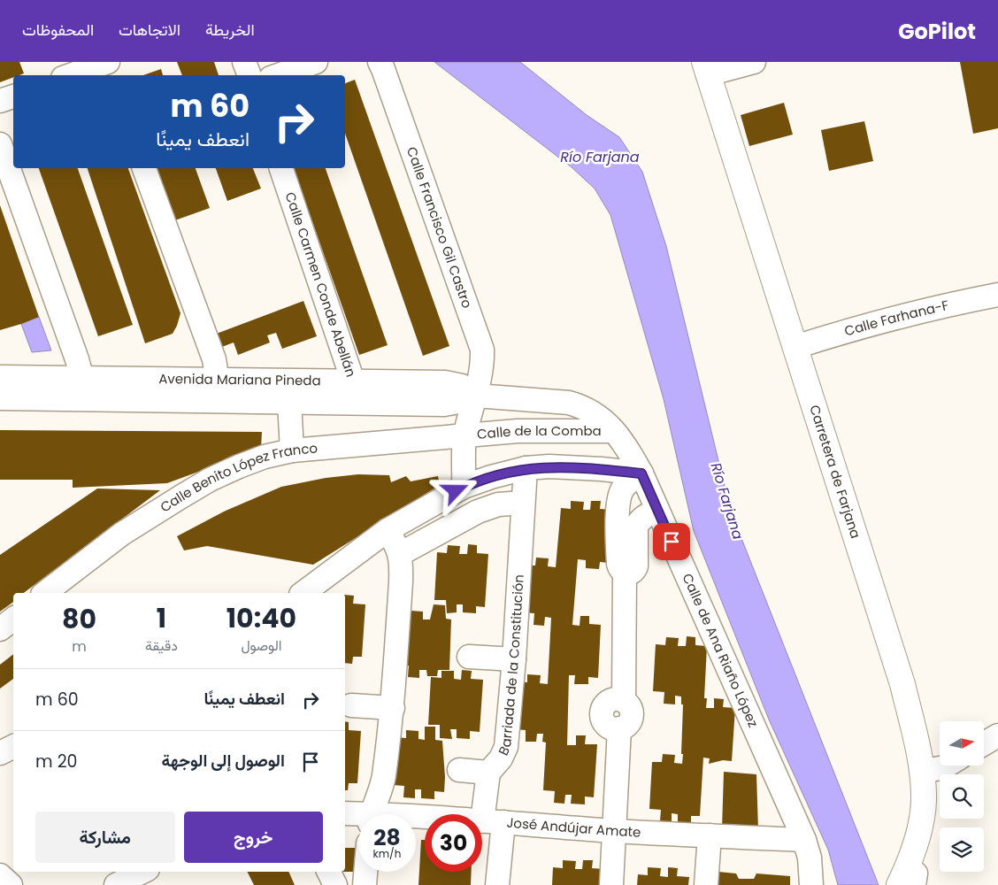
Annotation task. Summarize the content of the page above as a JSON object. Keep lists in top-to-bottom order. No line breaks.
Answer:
{"streets":{"main road":["Carretera de Farjana"],"street":["Calle Francisco Gil Castro","Calle Carmen Conde Abellán","Calle Farhana-F","Avenida Mariana Pineda","Calle de la Comba","Calle Benito López Franco","Calle de Ana Riaño López","Barriada de la Constitución","José Andújar Amate"]},"crossings":[["Calle Francisco Gil Castro","Avenida Mariana Pineda"],["Calle Francisco Gil Castro","Calle de la Comba"],["Calle Francisco Gil Castro","Calle Benito López Franco"],["Calle Carmen Conde Abellán","Avenida Mariana Pineda"],["Calle Farhana-F","Carretera de Farjana"],["Avenida Mariana Pineda","Calle de la Comba"],["Avenida Mariana Pineda","Calle de Ana Riaño López"],["Calle de la Comba","Calle Benito López Franco"],["Calle de Ana Riaño López","José Andújar Amate"],["Barriada de la Constitución","José Andújar Amate"]],"water":["Río Farjana"],"north":"right","page":{"header":"GoPilot","nav":["الخريطة","الاتجاهات","المحفوظات"],"turn":["60 m","انعطف يمينًا"],"eta":["10:40","الوصول","1","دقيقة","80","m"],"list":[{"name":"انعطف يمينًا","value":"60 m"},{"name":"الوصول إلى الوجهة","value":"20 m"}],"buttons":["خروج","مشاركة"],"speed":"28 km/h","limit":"30"}}
